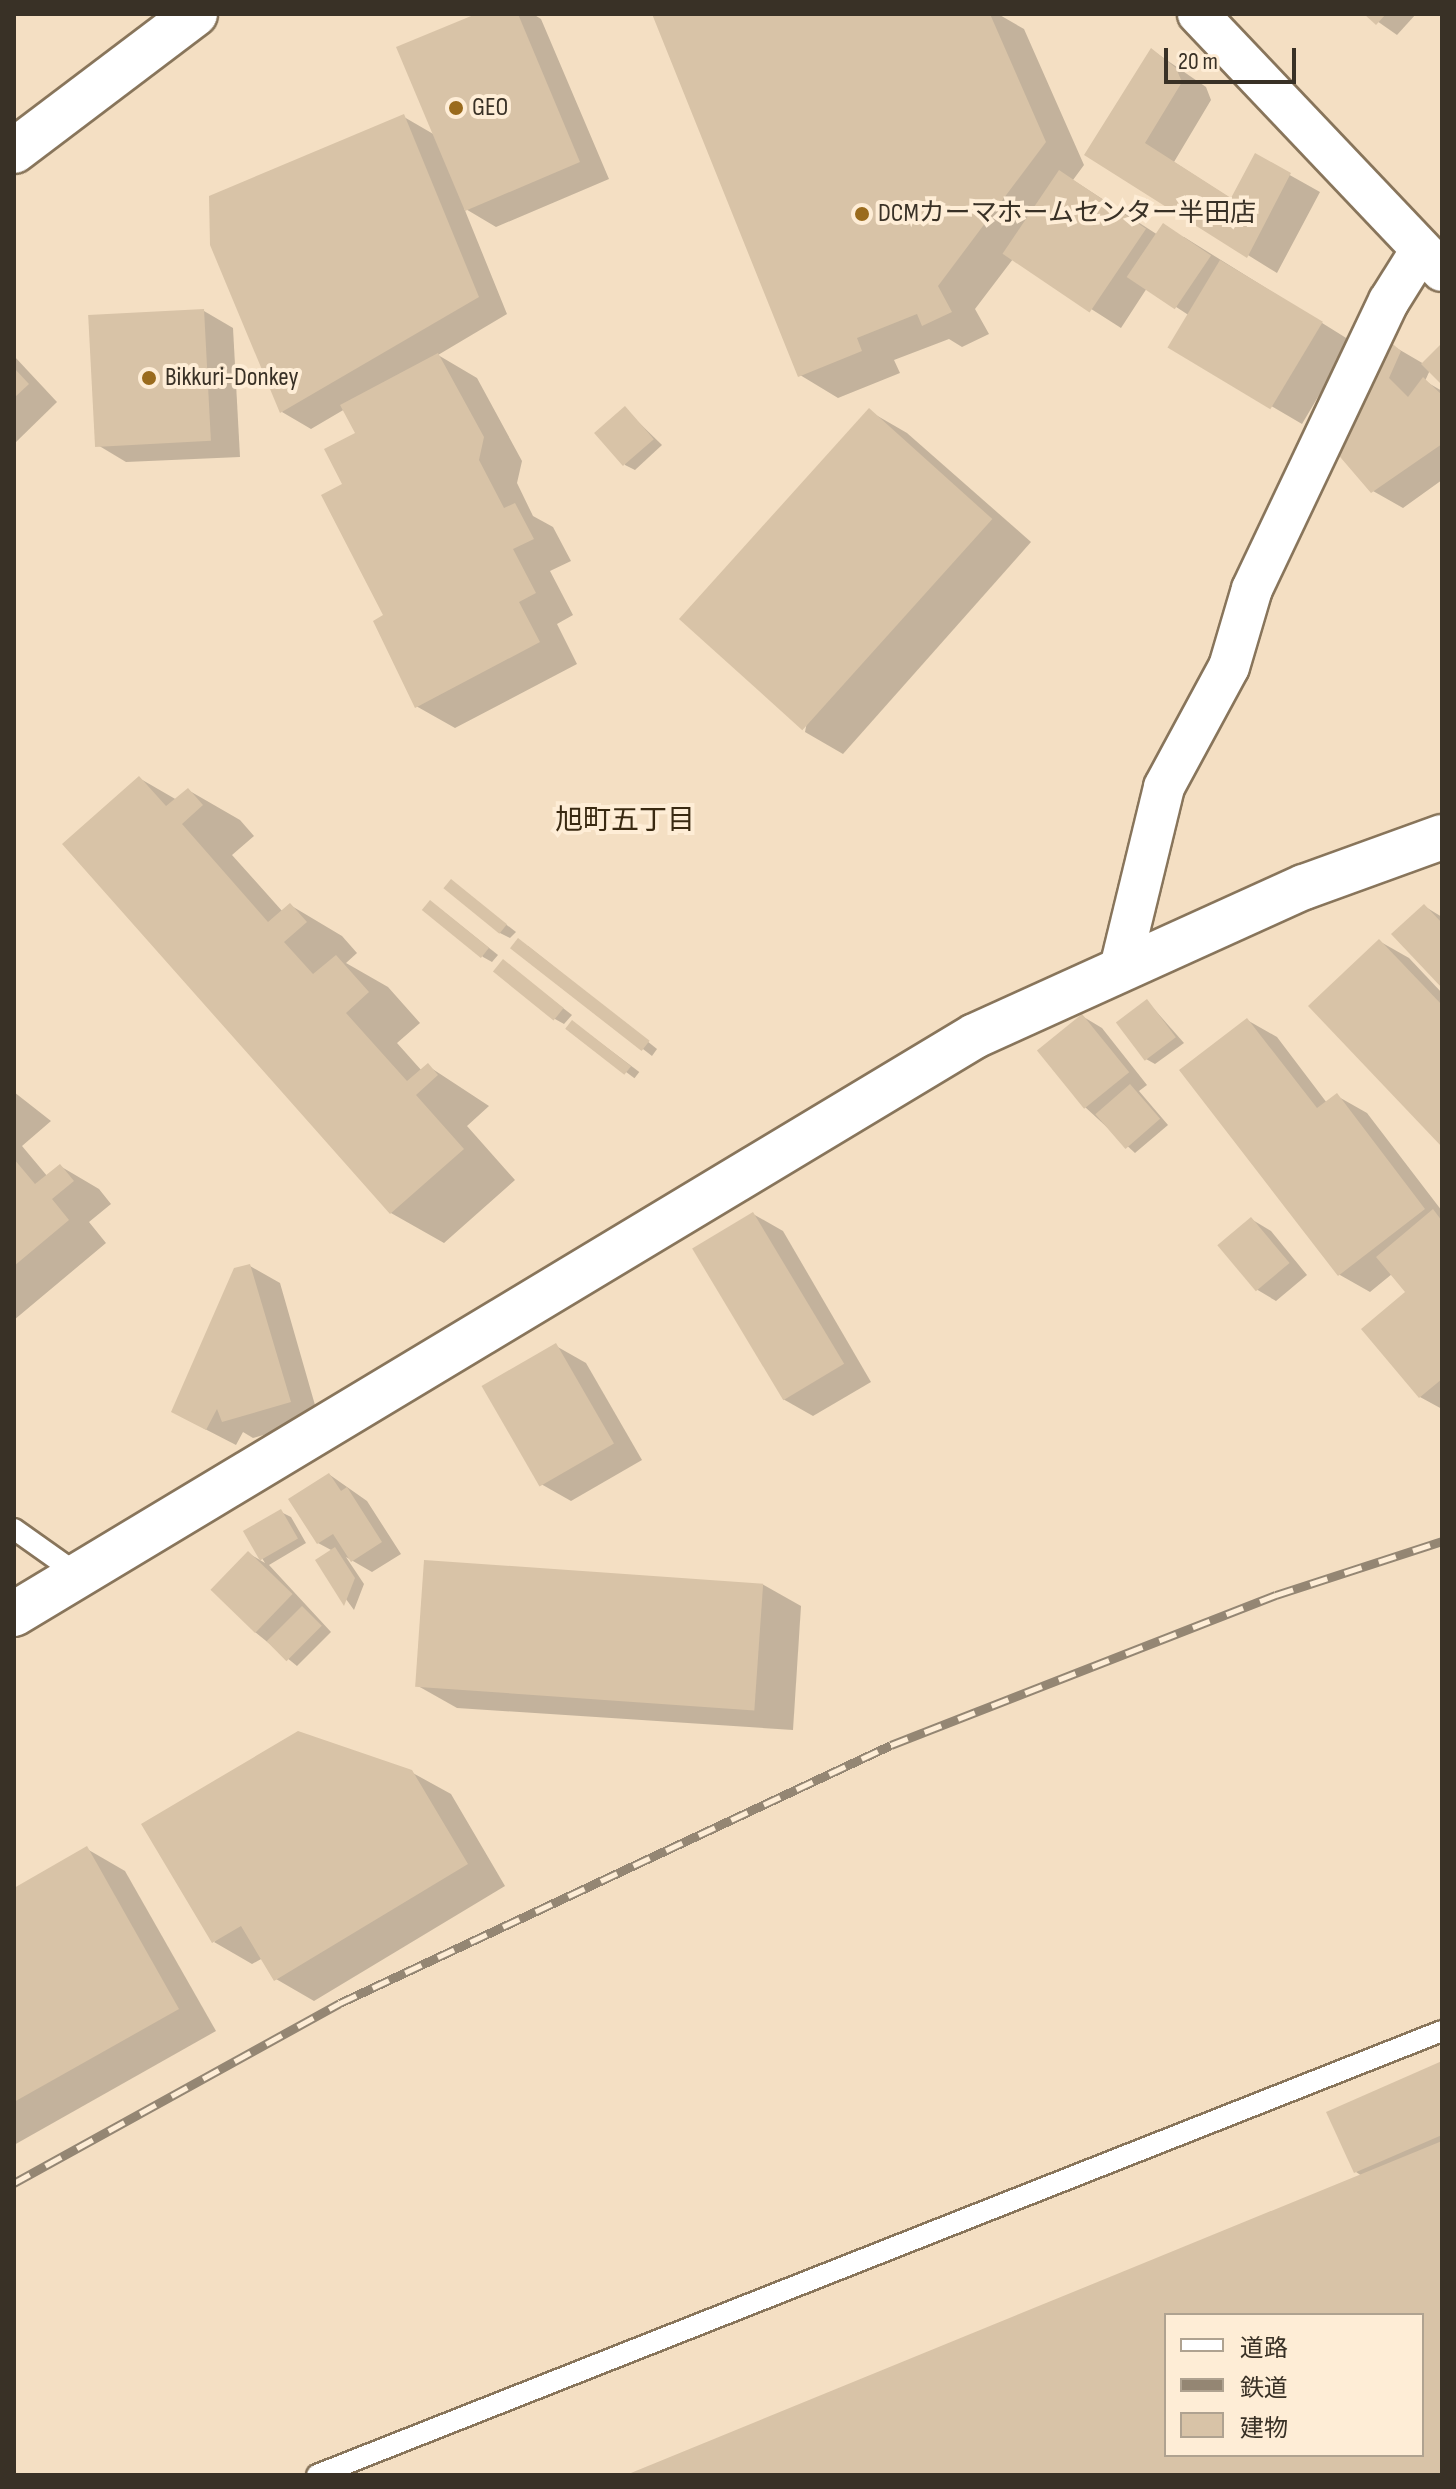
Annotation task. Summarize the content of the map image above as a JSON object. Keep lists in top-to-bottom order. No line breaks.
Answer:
{"districts":["旭町五丁目"],"places":["GEO","DCMカーマホームセンター半田店","Bikkuri-Donkey"],"legend":["道路","鉄道","建物"],"scale_bar":"20 m"}
